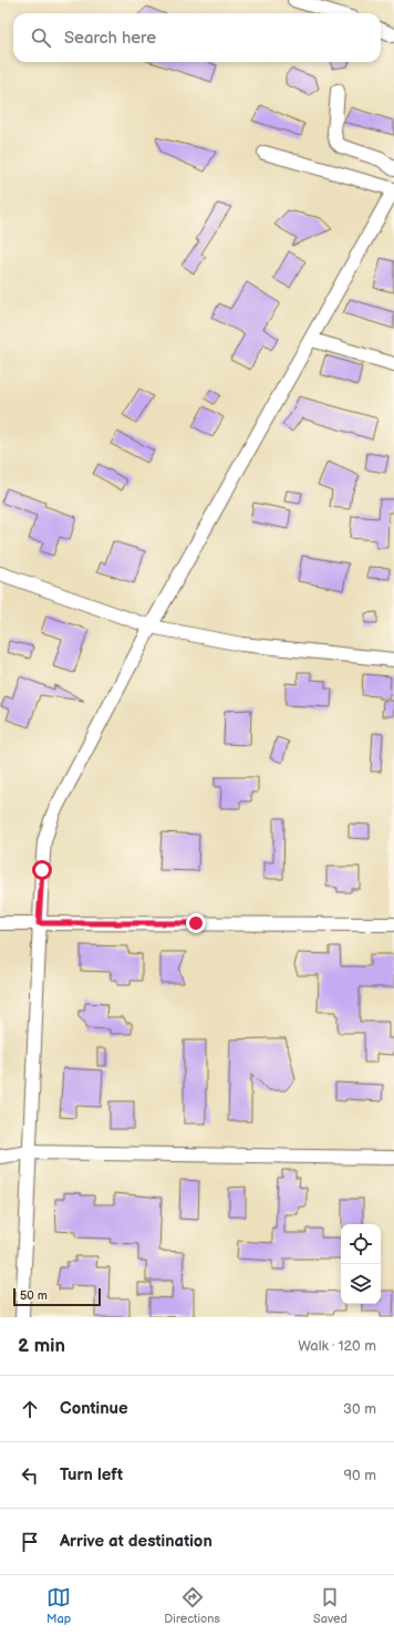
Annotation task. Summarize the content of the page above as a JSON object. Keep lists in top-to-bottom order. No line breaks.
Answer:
{"scale_bar":"50 m","page":{"search":"Search here","scale":"50 m","heading":["2 min","Walk · 120 m"],"list":[["Continue","30 m"],["Turn left","90 m"],"Arrive at destination"],"nav":["Map","Directions","Saved"]}}
